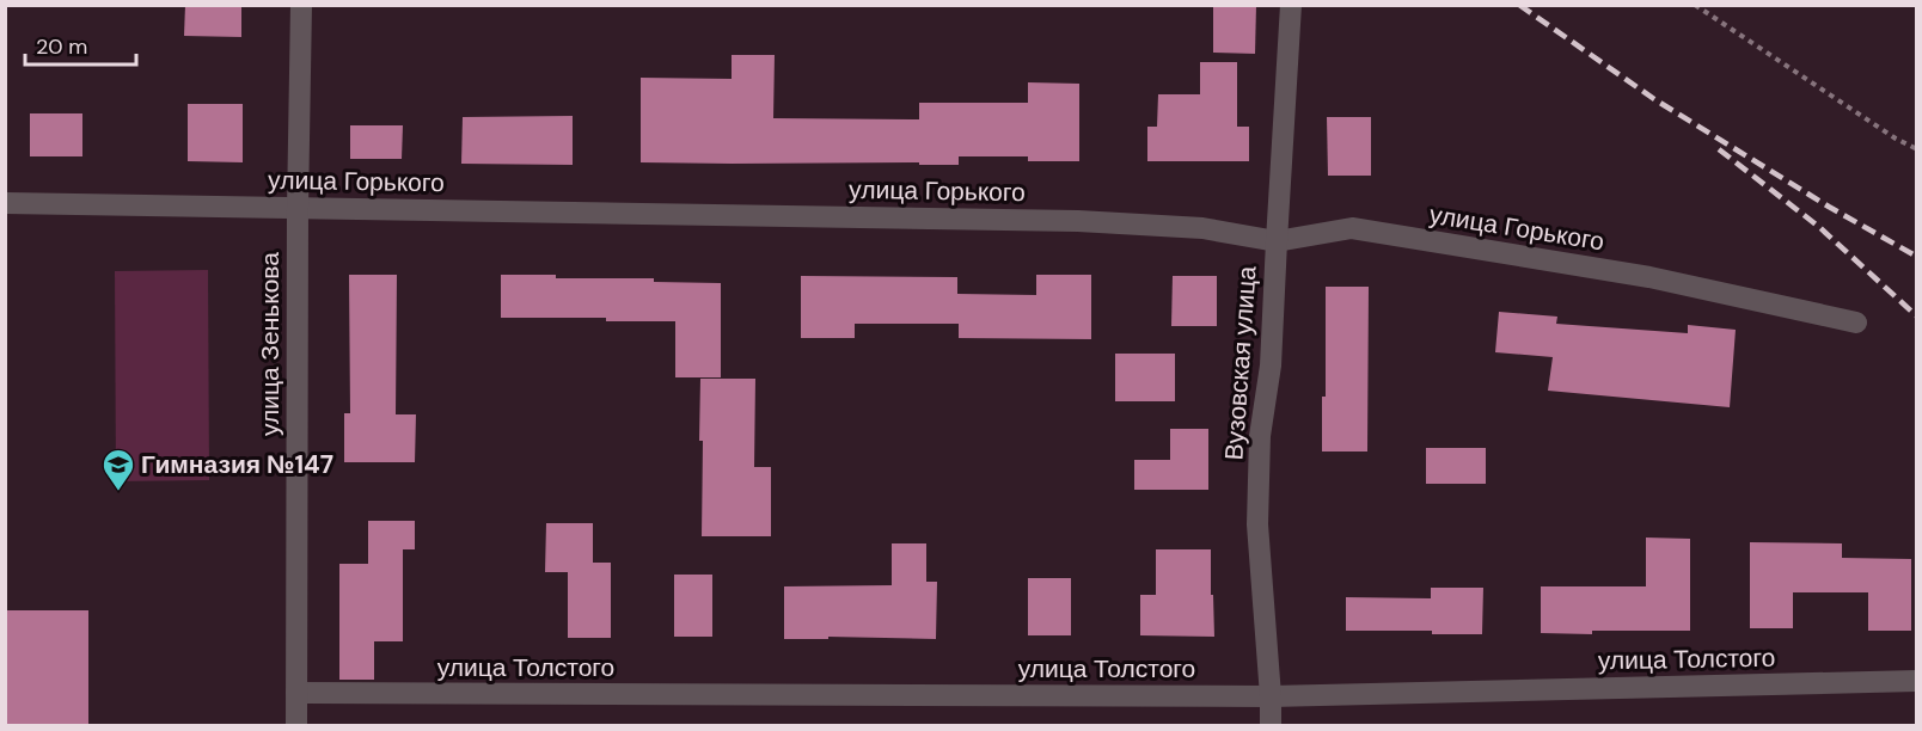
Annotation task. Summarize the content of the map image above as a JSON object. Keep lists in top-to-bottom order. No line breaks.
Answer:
{"streets":{"street":["улица Горького","улица Зенькова","Вузовская улица","улица Толстого"]},"crossings":[["улица Горького","улица Зенькова"],["улица Горького","Вузовская улица"],["улица Зенькова","улица Толстого"],["Вузовская улица","улица Толстого"]],"places":{"school or university":["Гимназия №147"]},"scale_bar":"20 m"}
